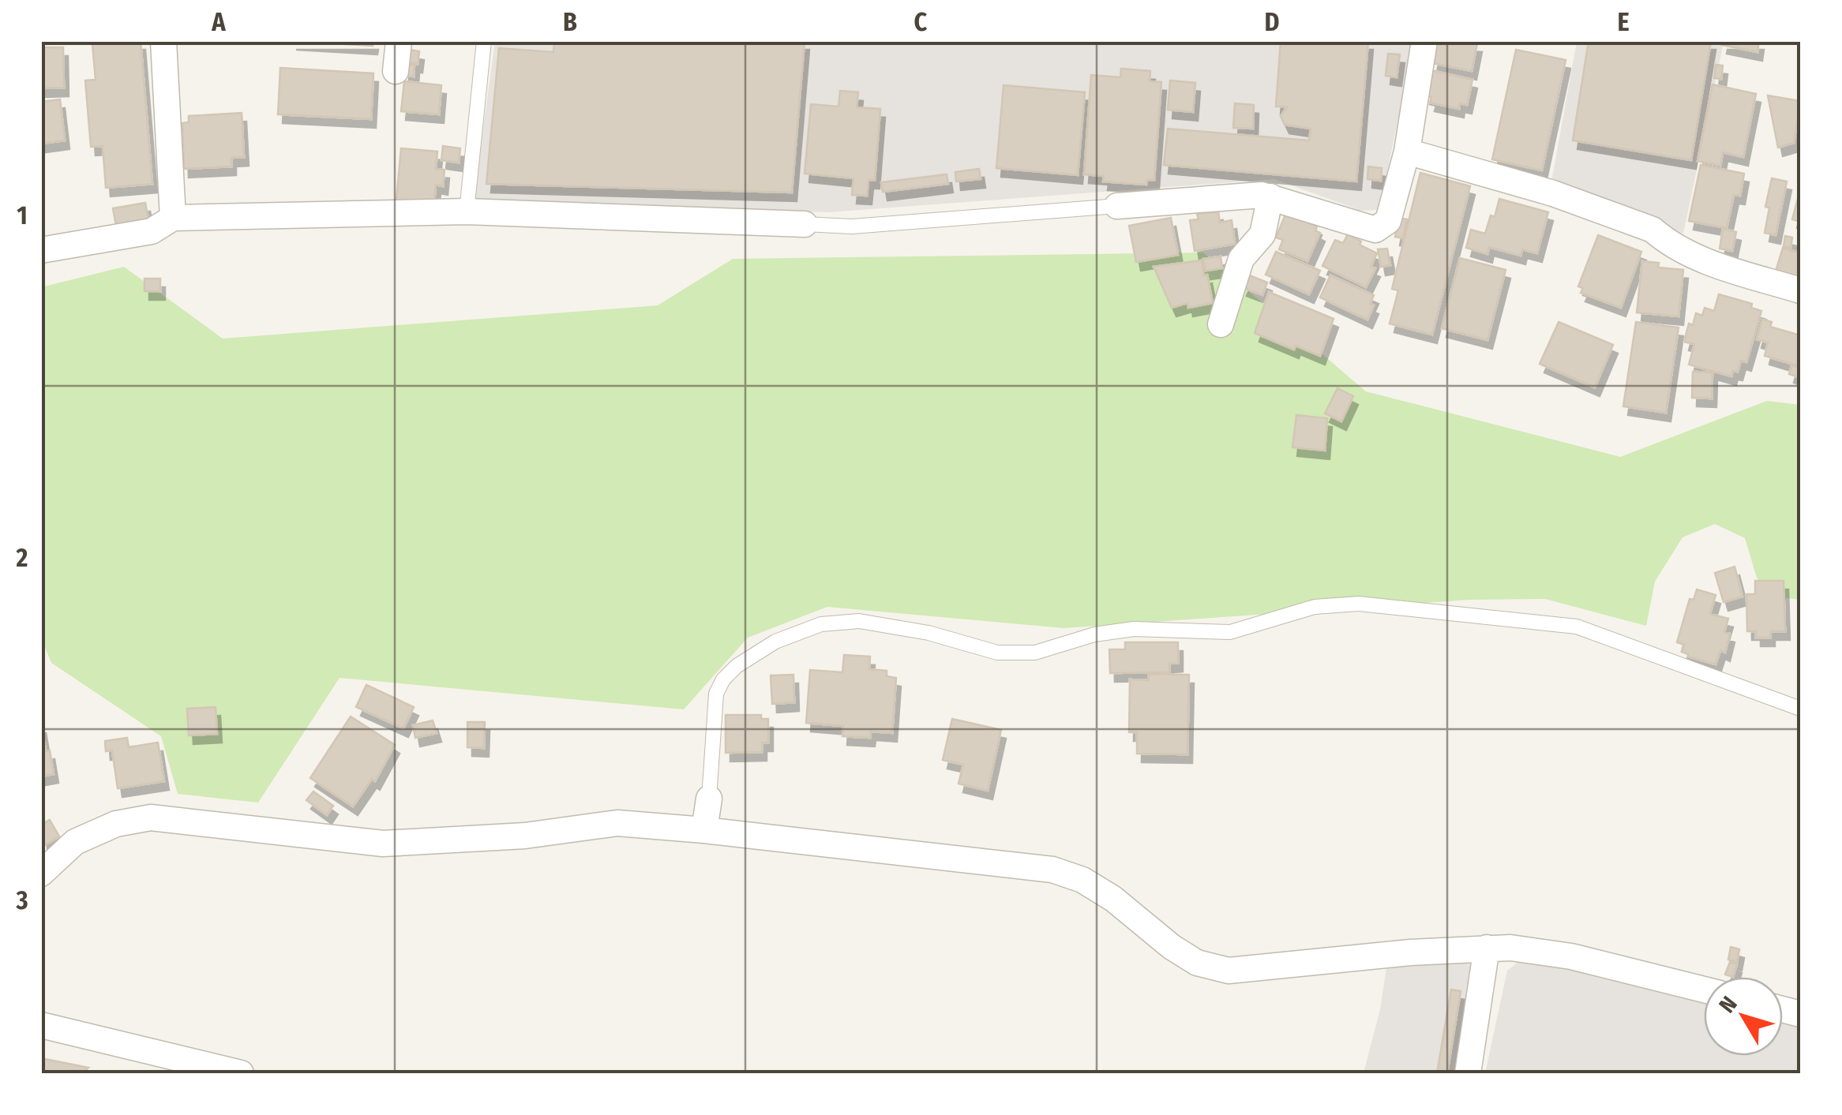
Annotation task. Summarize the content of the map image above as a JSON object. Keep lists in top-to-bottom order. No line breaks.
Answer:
{"north":"top left","grid":{"columns":["A","B","C","D","E"],"rows":["1","2","3"]}}
